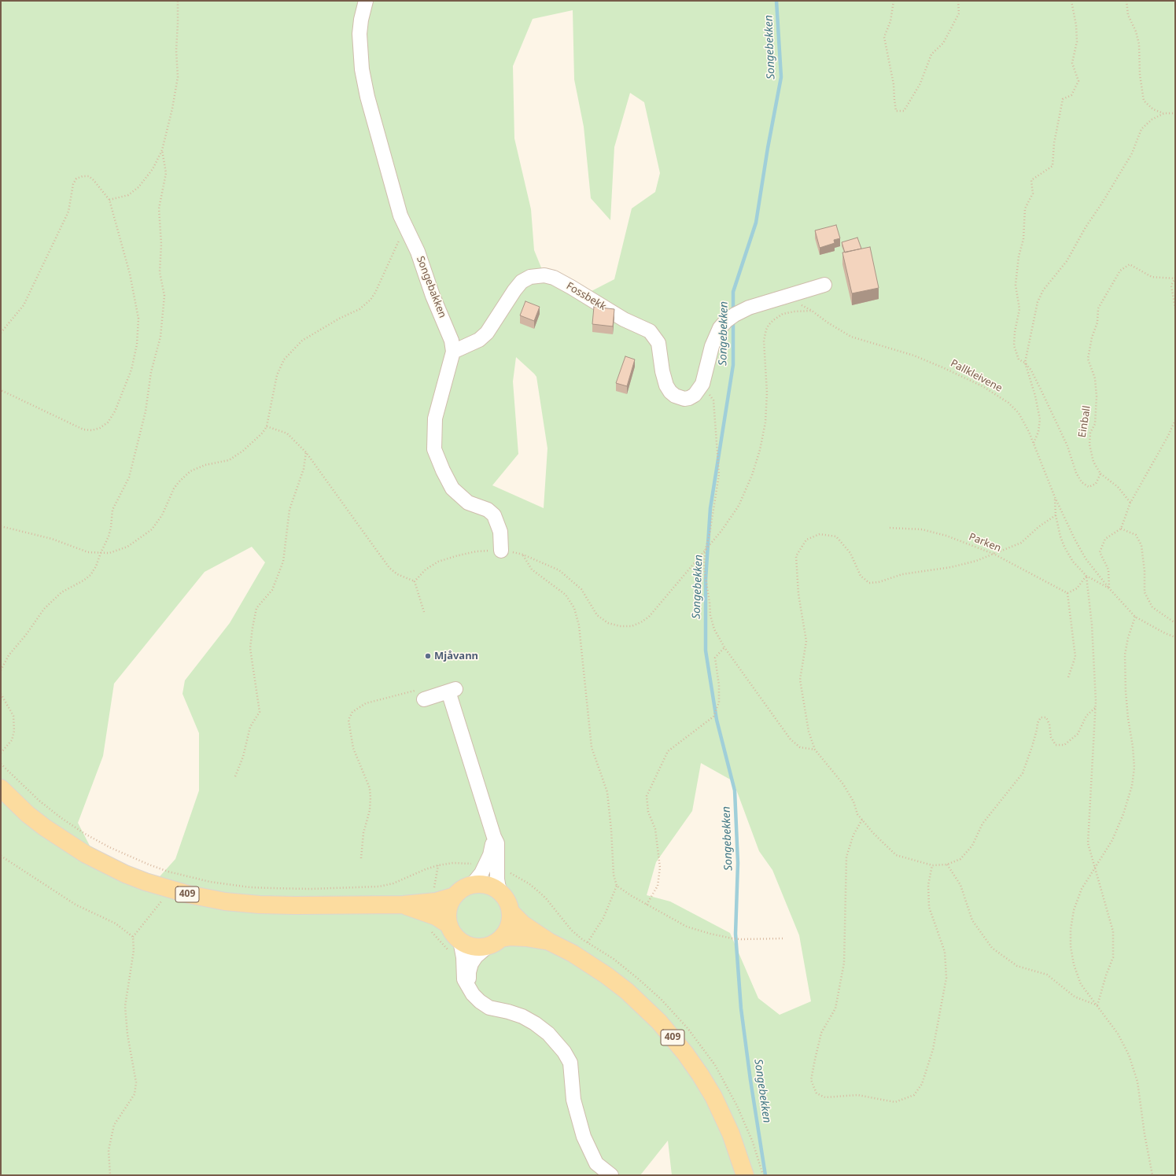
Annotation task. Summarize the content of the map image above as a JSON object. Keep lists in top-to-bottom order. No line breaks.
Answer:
{"streets":{"main road":["409"],"street":["Songebakken","Fossbekk"],"path":["Pallkleivene","Einball","Parken"]},"crossings":[["Songebakken","Fossbekk"]],"water":["Songebekken"],"places":["Mjåvann"]}
